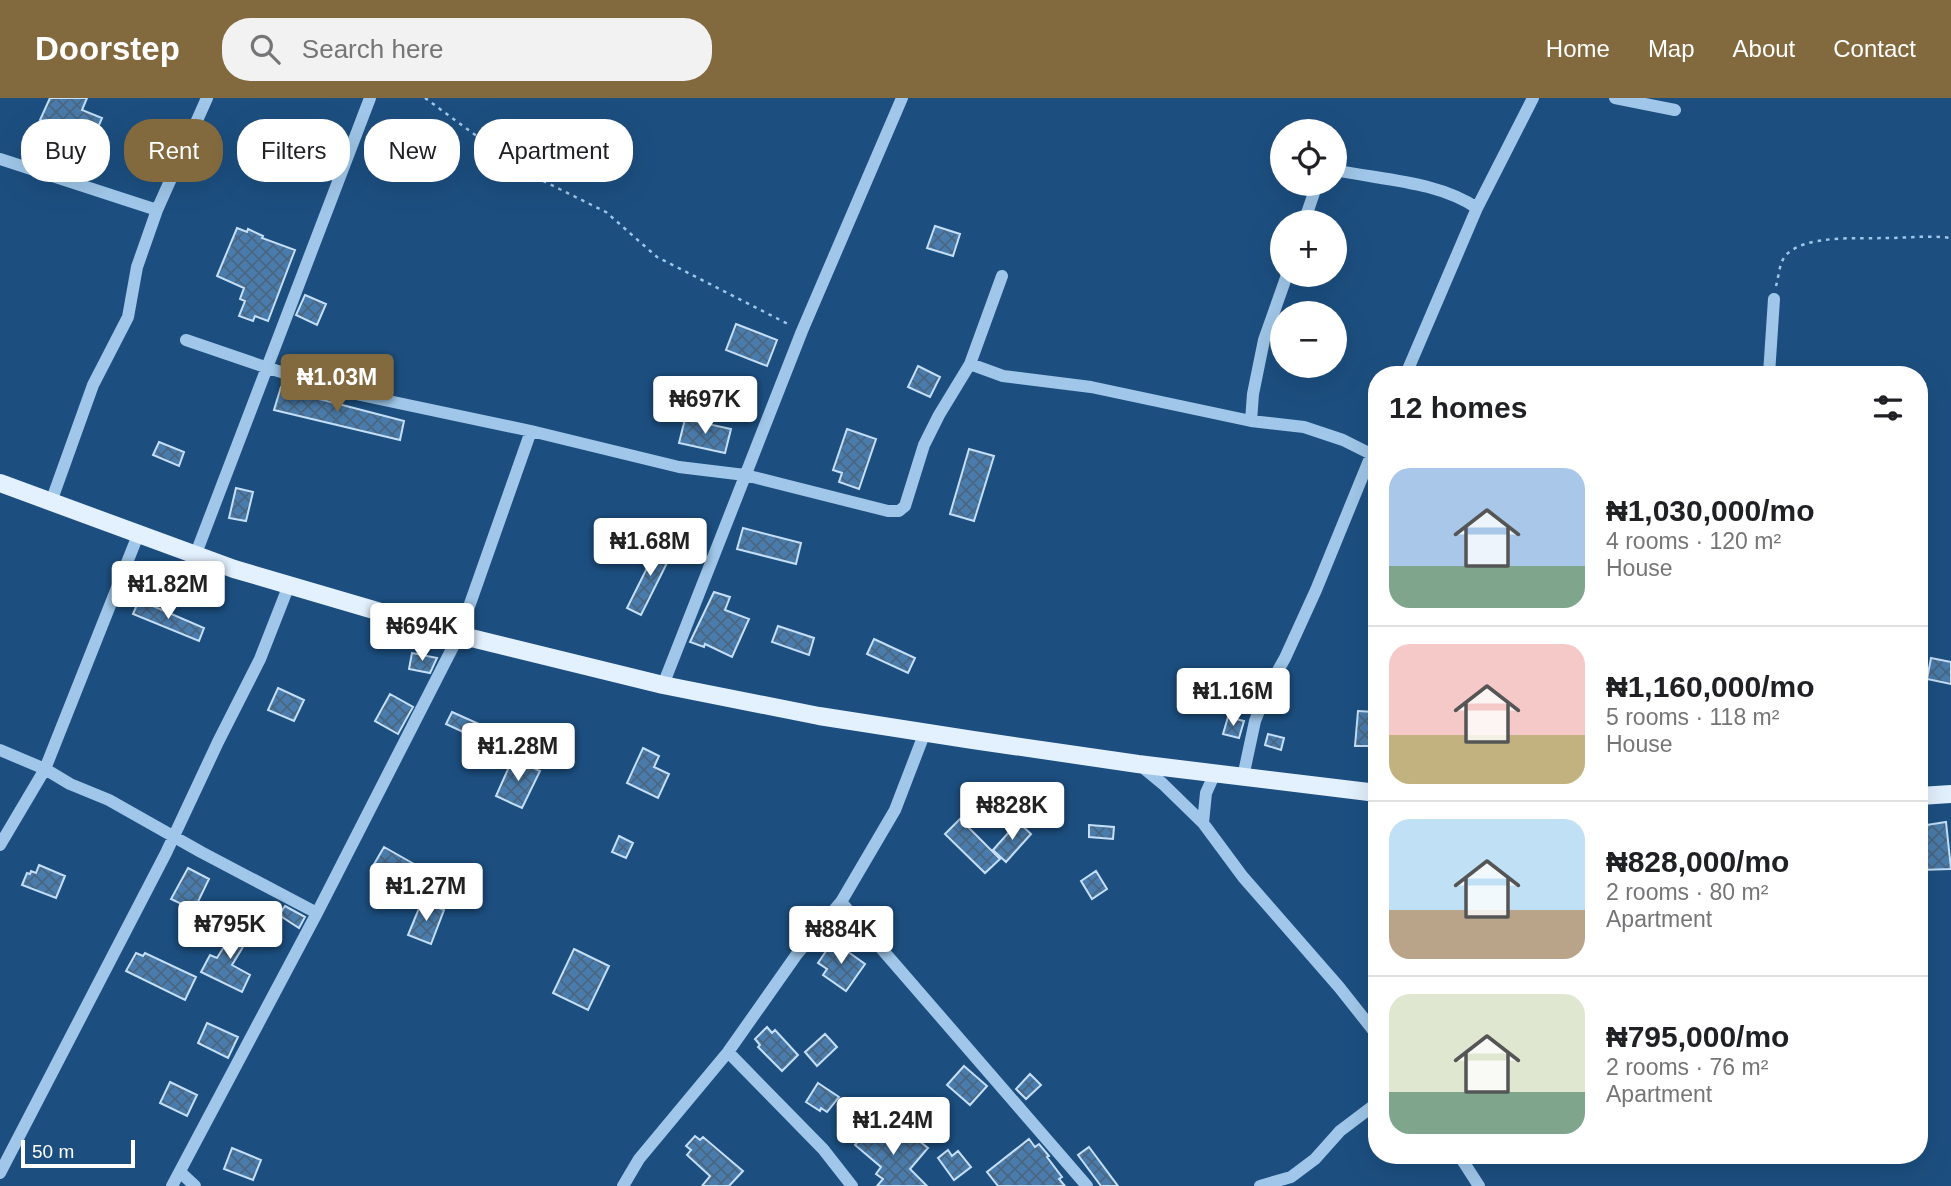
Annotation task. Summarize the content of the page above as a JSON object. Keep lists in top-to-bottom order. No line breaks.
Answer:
{"scale_bar":"50 m","page":{"header":"Doorstep","search":"Search here","nav":["Home","Map","About","Contact"],"map_buttons":["+","−"],"chip":["Buy","Rent","Filters","New","Apartment"],"price":["₦1.03M","₦697K","₦1.68M","₦1.82M","₦694K","₦1.16M","₦1.28M","₦828K","₦1.27M","₦795K","₦884K","₦1.24M"],"heading":"12 homes","list":[{"name":"₦1,030,000/mo","note":"4 rooms · 120 m² · House"},{"name":"₦1,160,000/mo","note":"5 rooms · 118 m² · House"},{"name":"₦828,000/mo","note":"2 rooms · 80 m² · Apartment"},{"name":"₦795,000/mo","note":"2 rooms · 76 m² · Apartment"}],"scale":"50 m"}}
